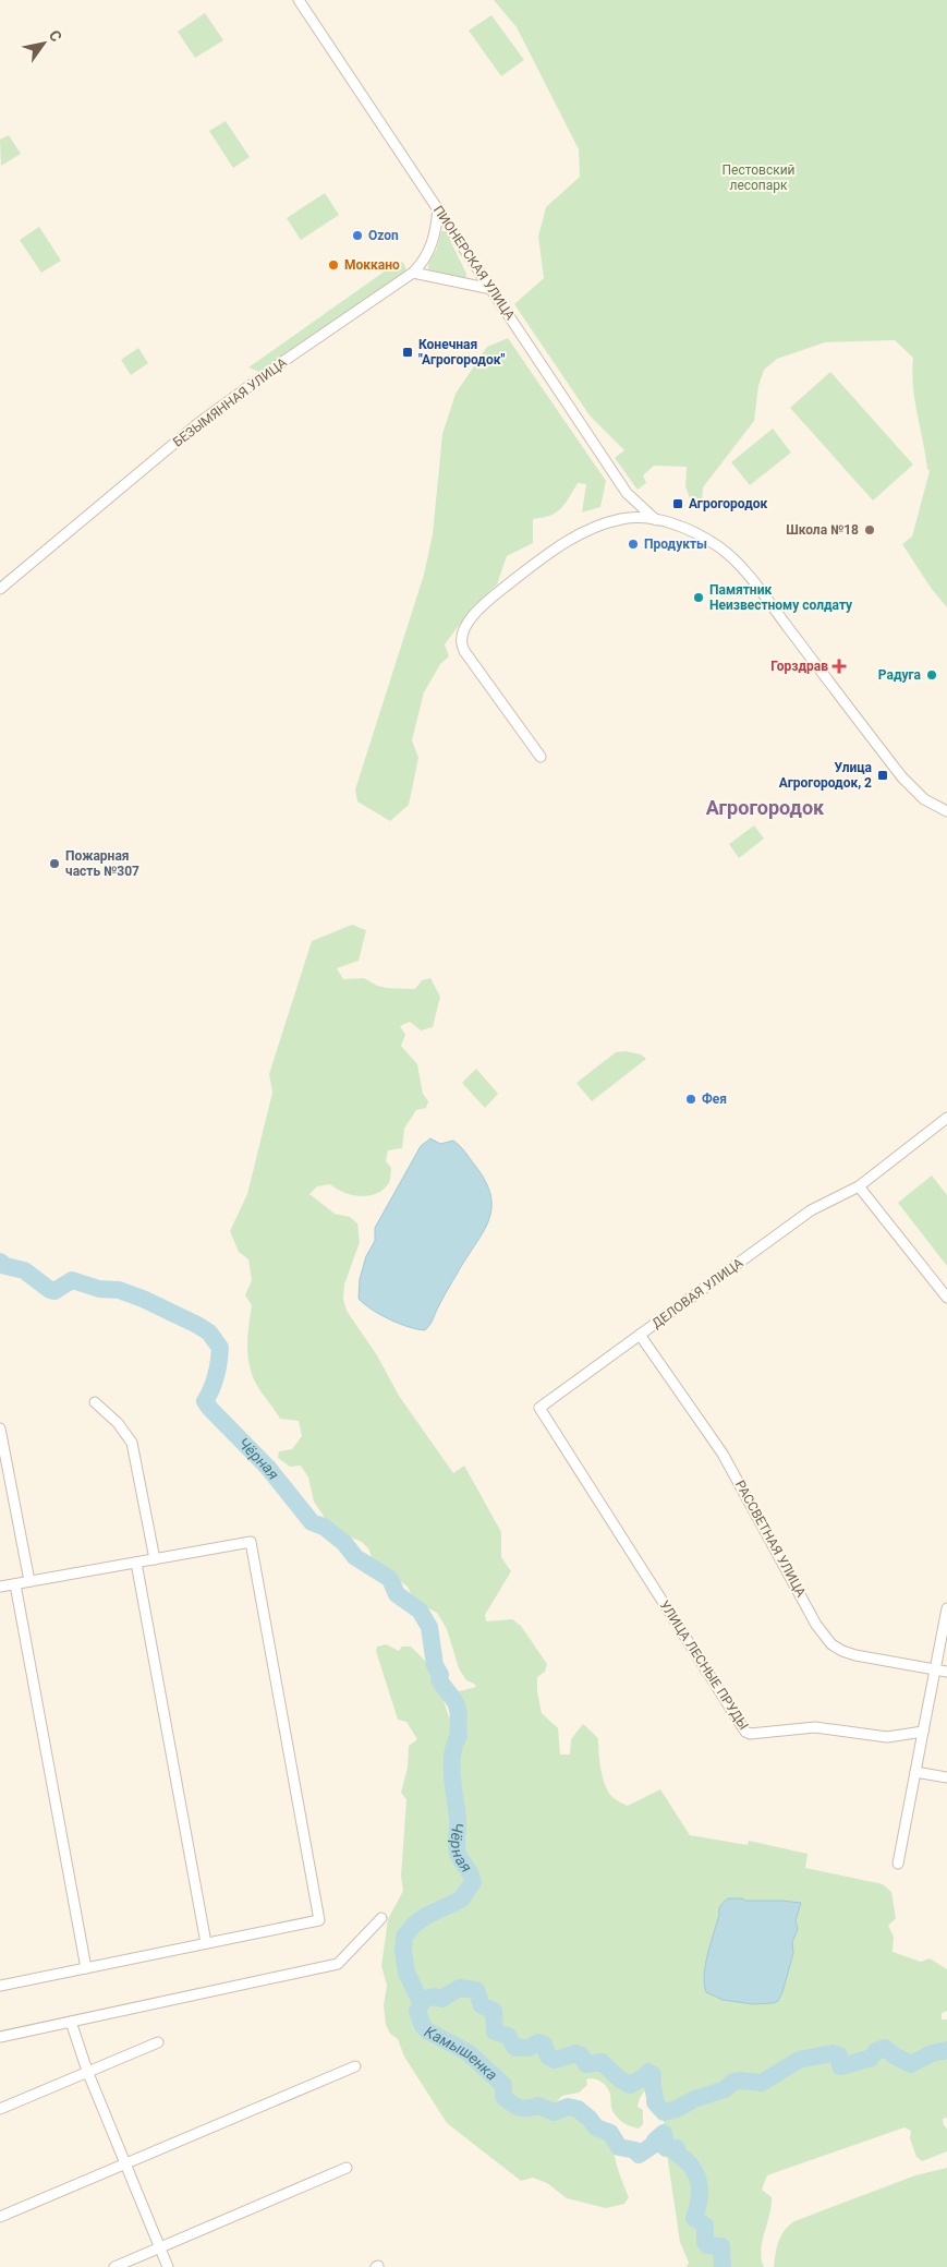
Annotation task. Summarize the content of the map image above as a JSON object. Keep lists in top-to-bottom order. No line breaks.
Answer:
{"streets":{"street":["ПИОНЕРСКАЯ УЛИЦА","БЕЗЫМЯННАЯ УЛИЦА","ДЕЛОВАЯ УЛИЦА","РАССВЕТНАЯ УЛИЦА","УЛИЦА ЛЕСНЫЕ ПРУДЫ"]},"crossings":[["ПИОНЕРСКАЯ УЛИЦА","БЕЗЫМЯННАЯ УЛИЦА"],["ДЕЛОВАЯ УЛИЦА","РАССВЕТНАЯ УЛИЦА"],["ДЕЛОВАЯ УЛИЦА","УЛИЦА ЛЕСНЫЕ ПРУДЫ"]],"districts":["Агрогородок"],"water":["Чёрная","Камышенка"],"parks":["Пестовский лесопарк"],"places":{"other":["Ozon","Моккано","Школа №18","Продукты","Памятник Неизвестному солдату","Радуга","Пожарная часть №307","Фея"],"transit":["Конечная \"Агрогородок\"","Агрогородок","Улица Агрогородок, 2"],"health":["Горздрав"]},"north":"top right"}
